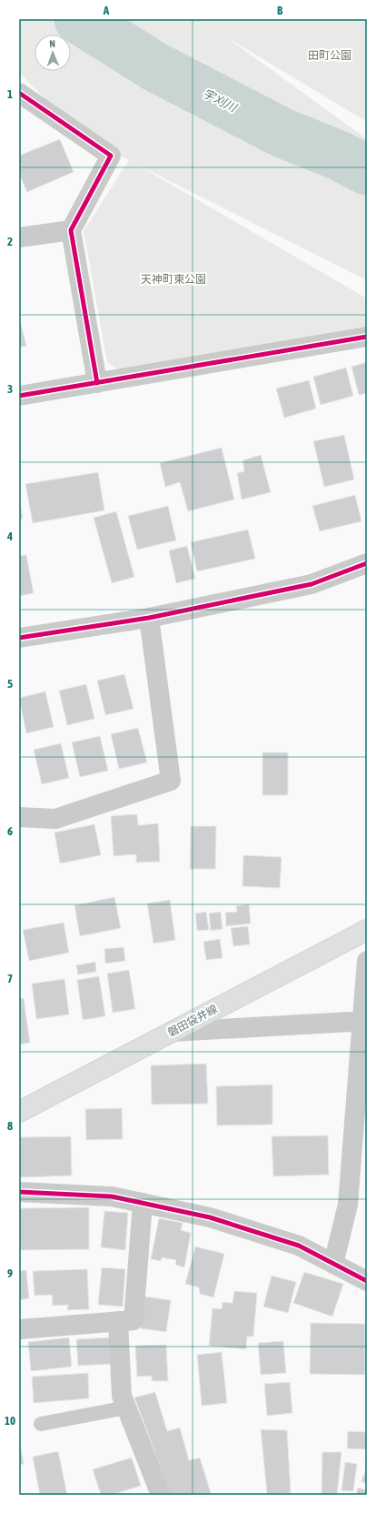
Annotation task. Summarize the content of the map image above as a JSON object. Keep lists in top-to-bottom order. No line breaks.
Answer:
{"streets":{"main road":["磐田袋井線"]},"water":["宇刈川"],"parks":["田町公園","天神町東公園"],"north":"top","grid":{"columns":["A","B"],"rows":["1","2","3","4","5","6","7","8","9","10"]}}
